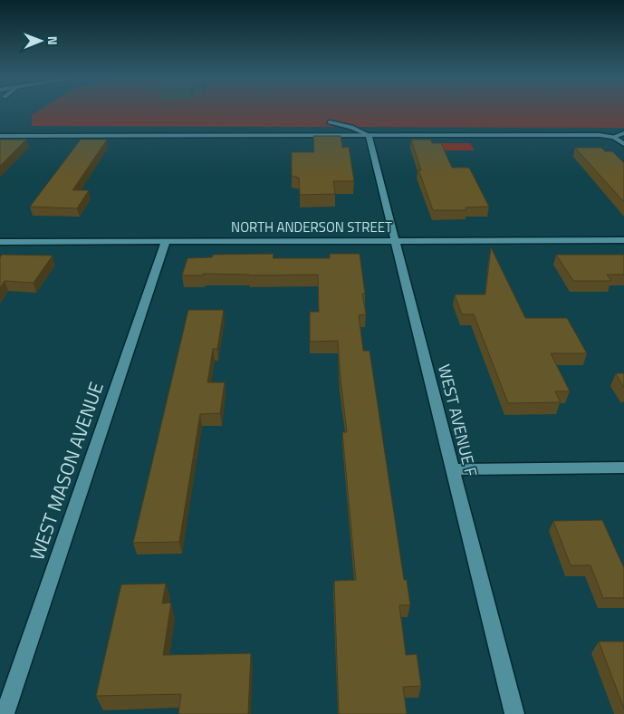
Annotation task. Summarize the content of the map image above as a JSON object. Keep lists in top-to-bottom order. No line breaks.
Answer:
{"streets":{"street":["NORTH ANDERSON STREET","WEST AVENUE F","WEST MASON AVENUE"]},"crossings":[["NORTH ANDERSON STREET","WEST AVENUE F"],["NORTH ANDERSON STREET","WEST MASON AVENUE"]],"north":"right"}
